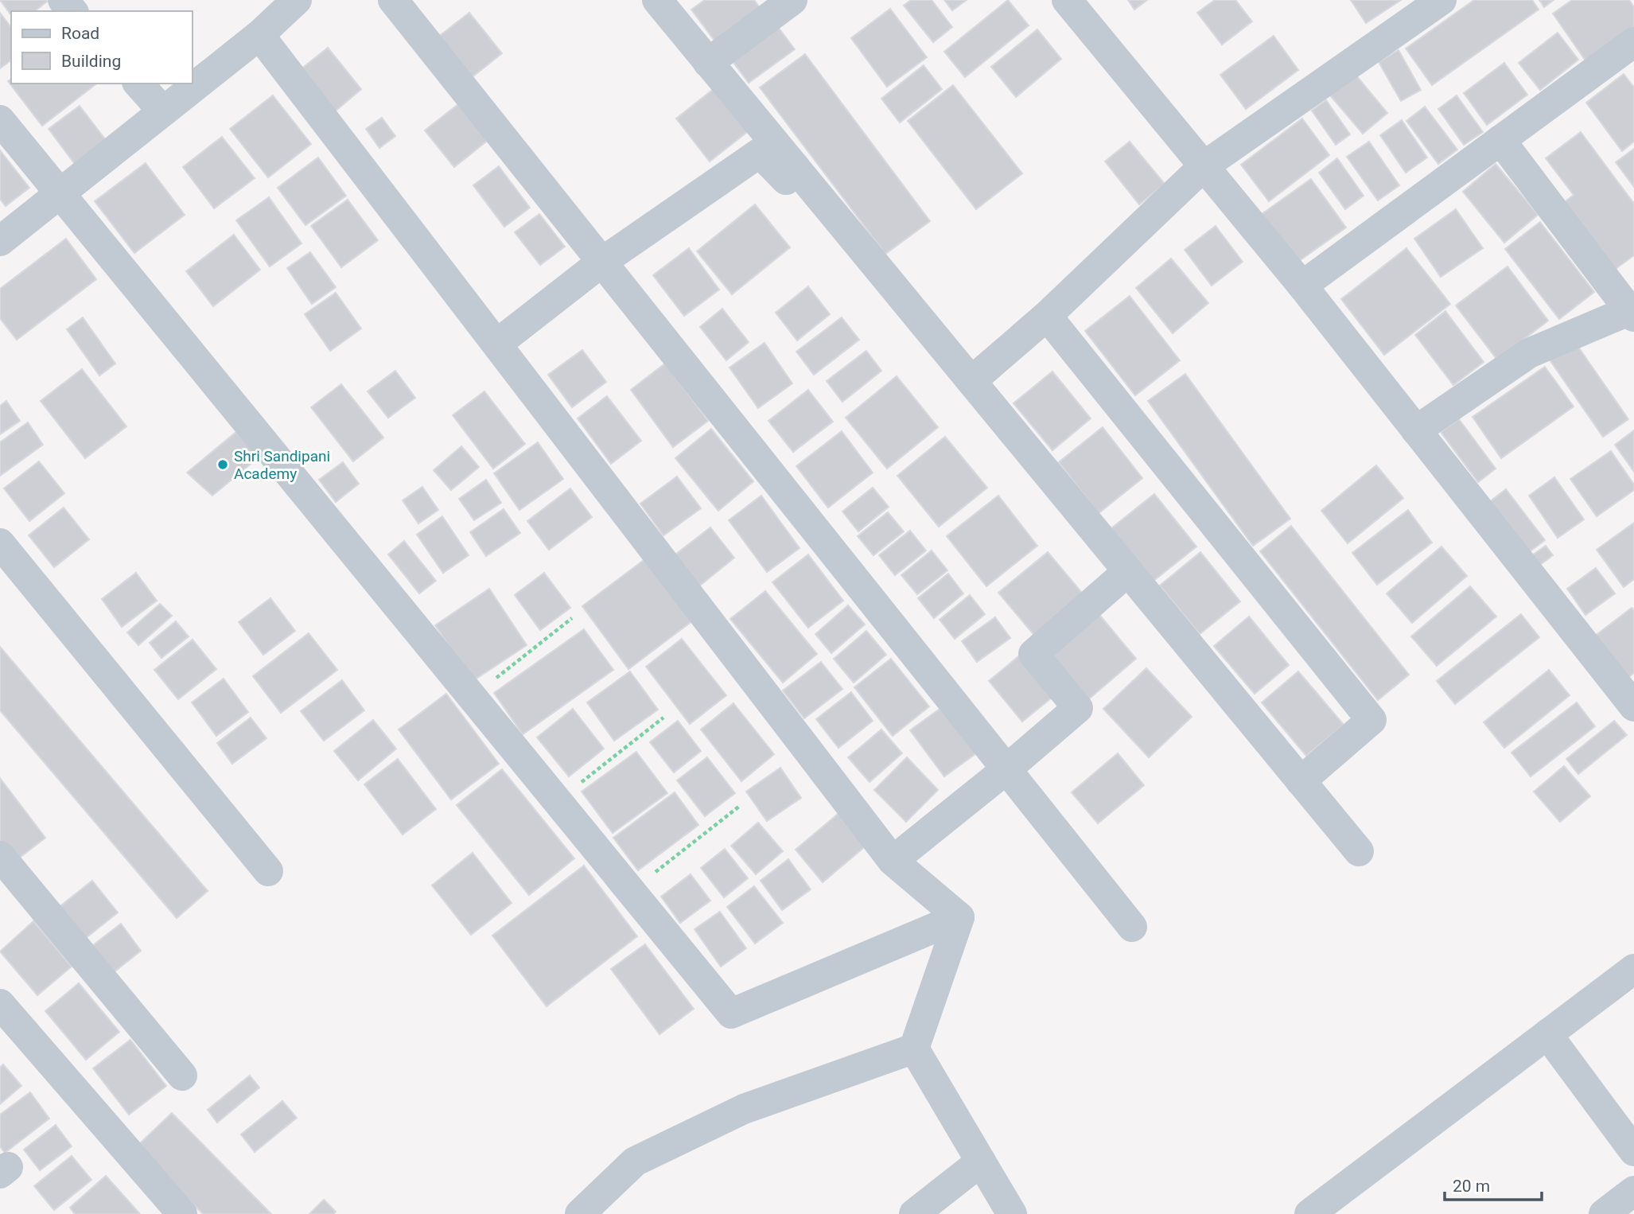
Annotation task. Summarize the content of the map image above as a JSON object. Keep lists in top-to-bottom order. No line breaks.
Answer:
{"places":["Shri Sandipani Academy"],"legend":["Road","Building"],"scale_bar":"20 m"}
